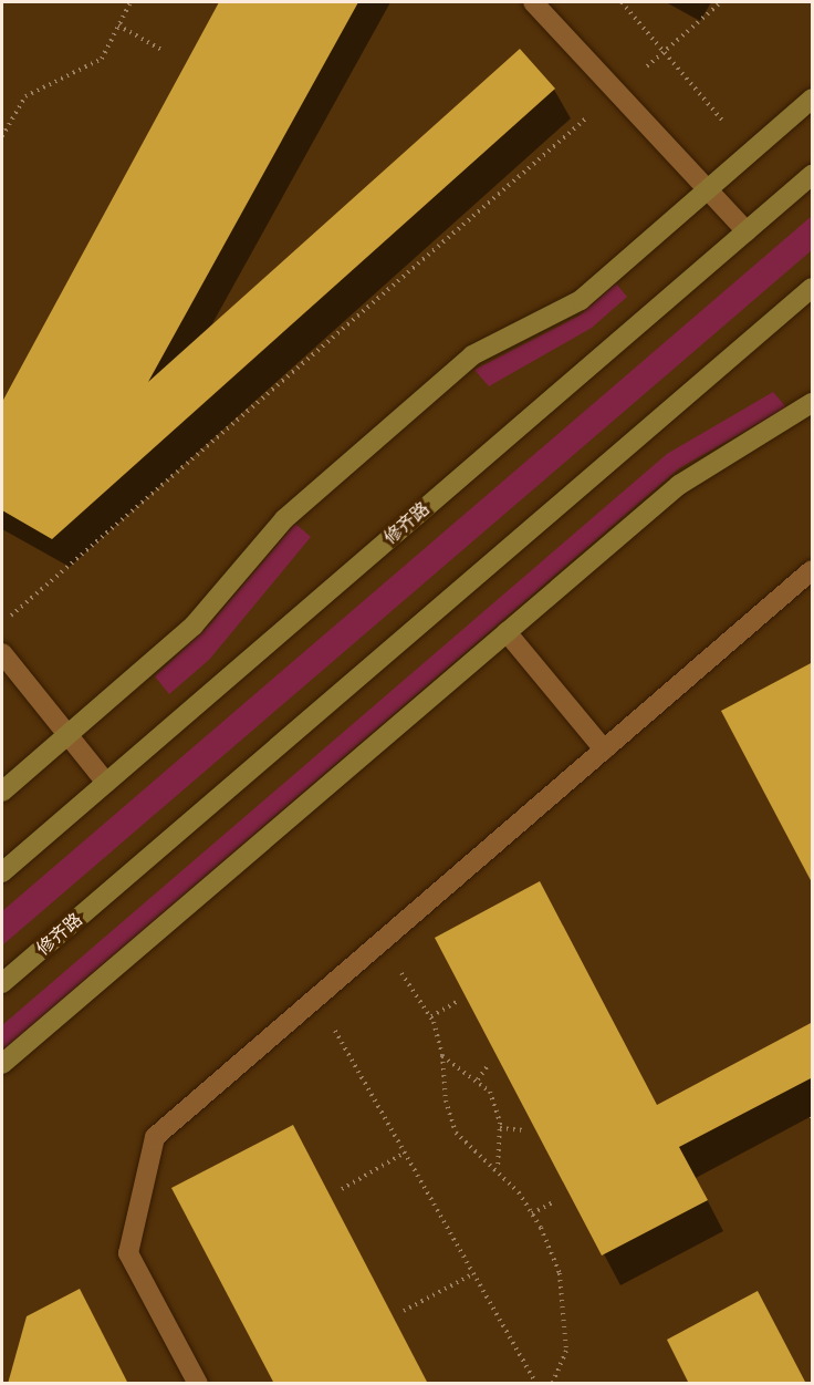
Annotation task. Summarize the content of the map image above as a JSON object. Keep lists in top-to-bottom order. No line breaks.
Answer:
{"streets":{"main road":["修齐路"]}}
